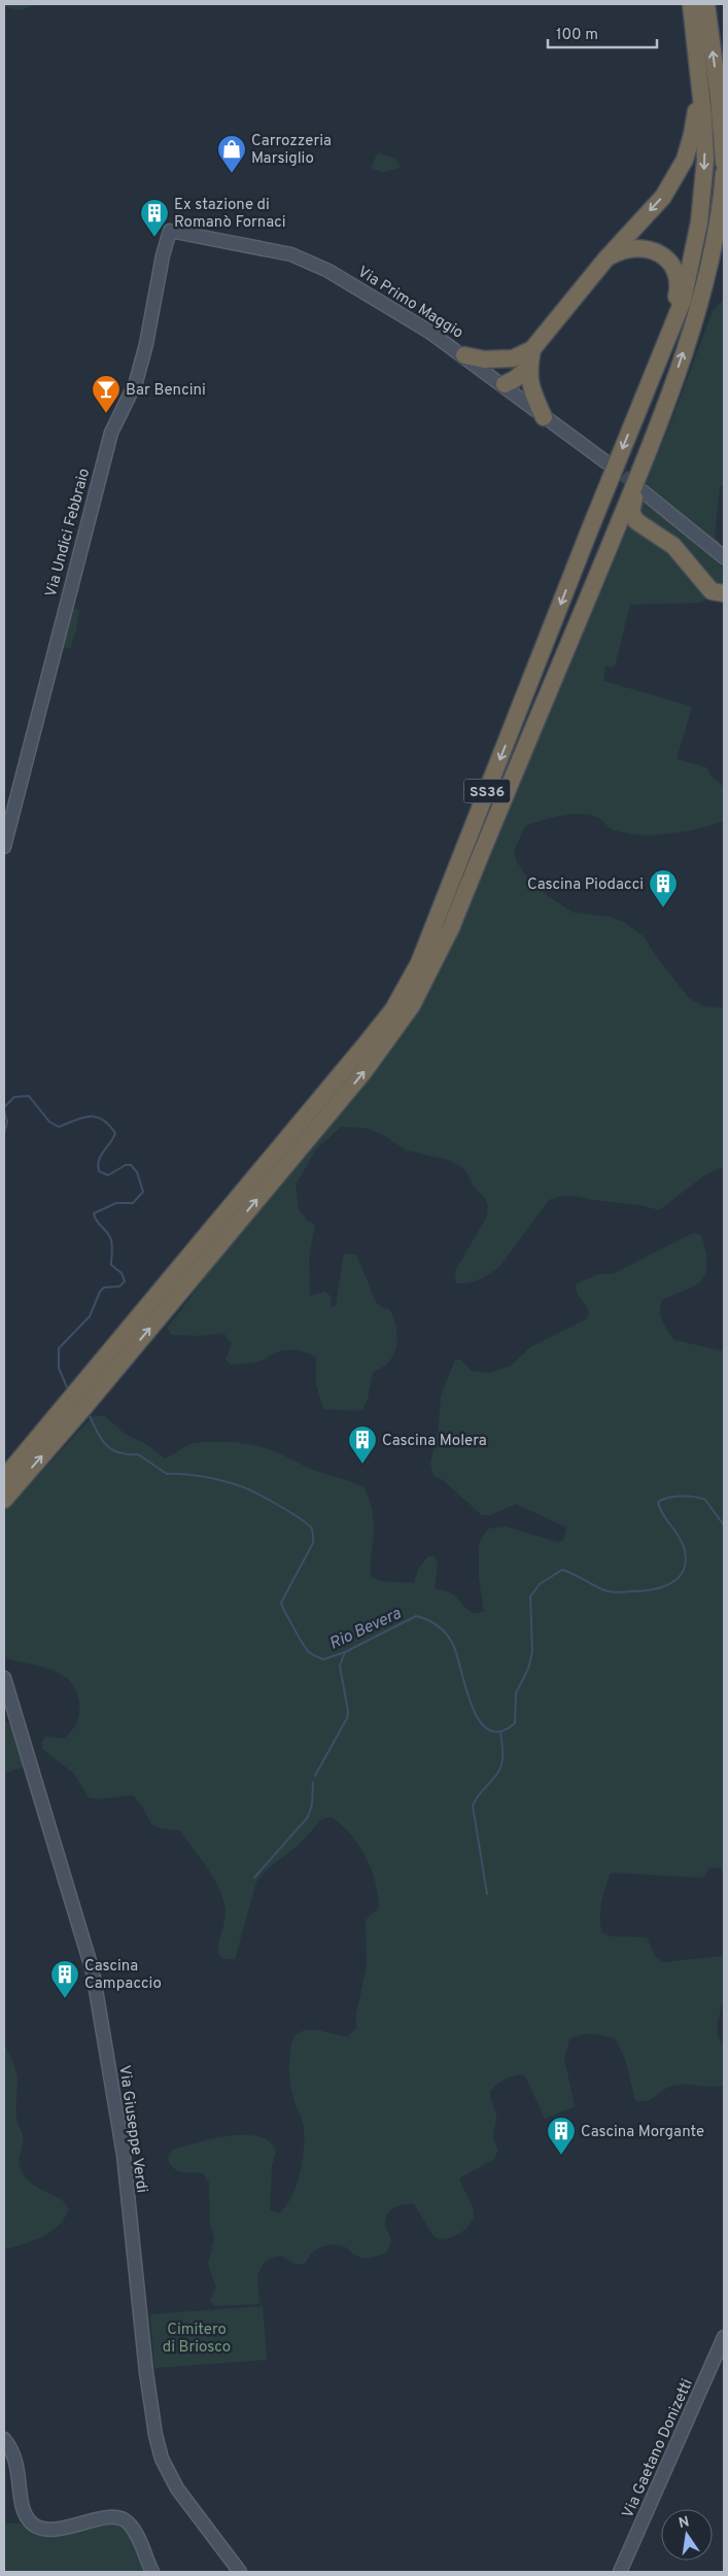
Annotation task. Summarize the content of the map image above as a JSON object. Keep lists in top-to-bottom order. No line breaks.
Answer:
{"streets":{"highway":["SS36"],"street":["Via Primo Maggio","Via Undici Febbraio","Via Giuseppe Verdi","Via Gaetano Donizetti"]},"crossings":[["Via Primo Maggio","Via Undici Febbraio"]],"water":["Rio Bevera"],"parks":["Cimitero di Briosco"],"places":{"shop":["Carrozzeria Marsiglio"],"building":["Ex stazione di Romanò Fornaci","Cascina Piodacci","Cascina Molera","Cascina Campaccio","Cascina Morgante"],"bar":["Bar Bencini"]},"scale_bar":"100 m","north":"top"}
